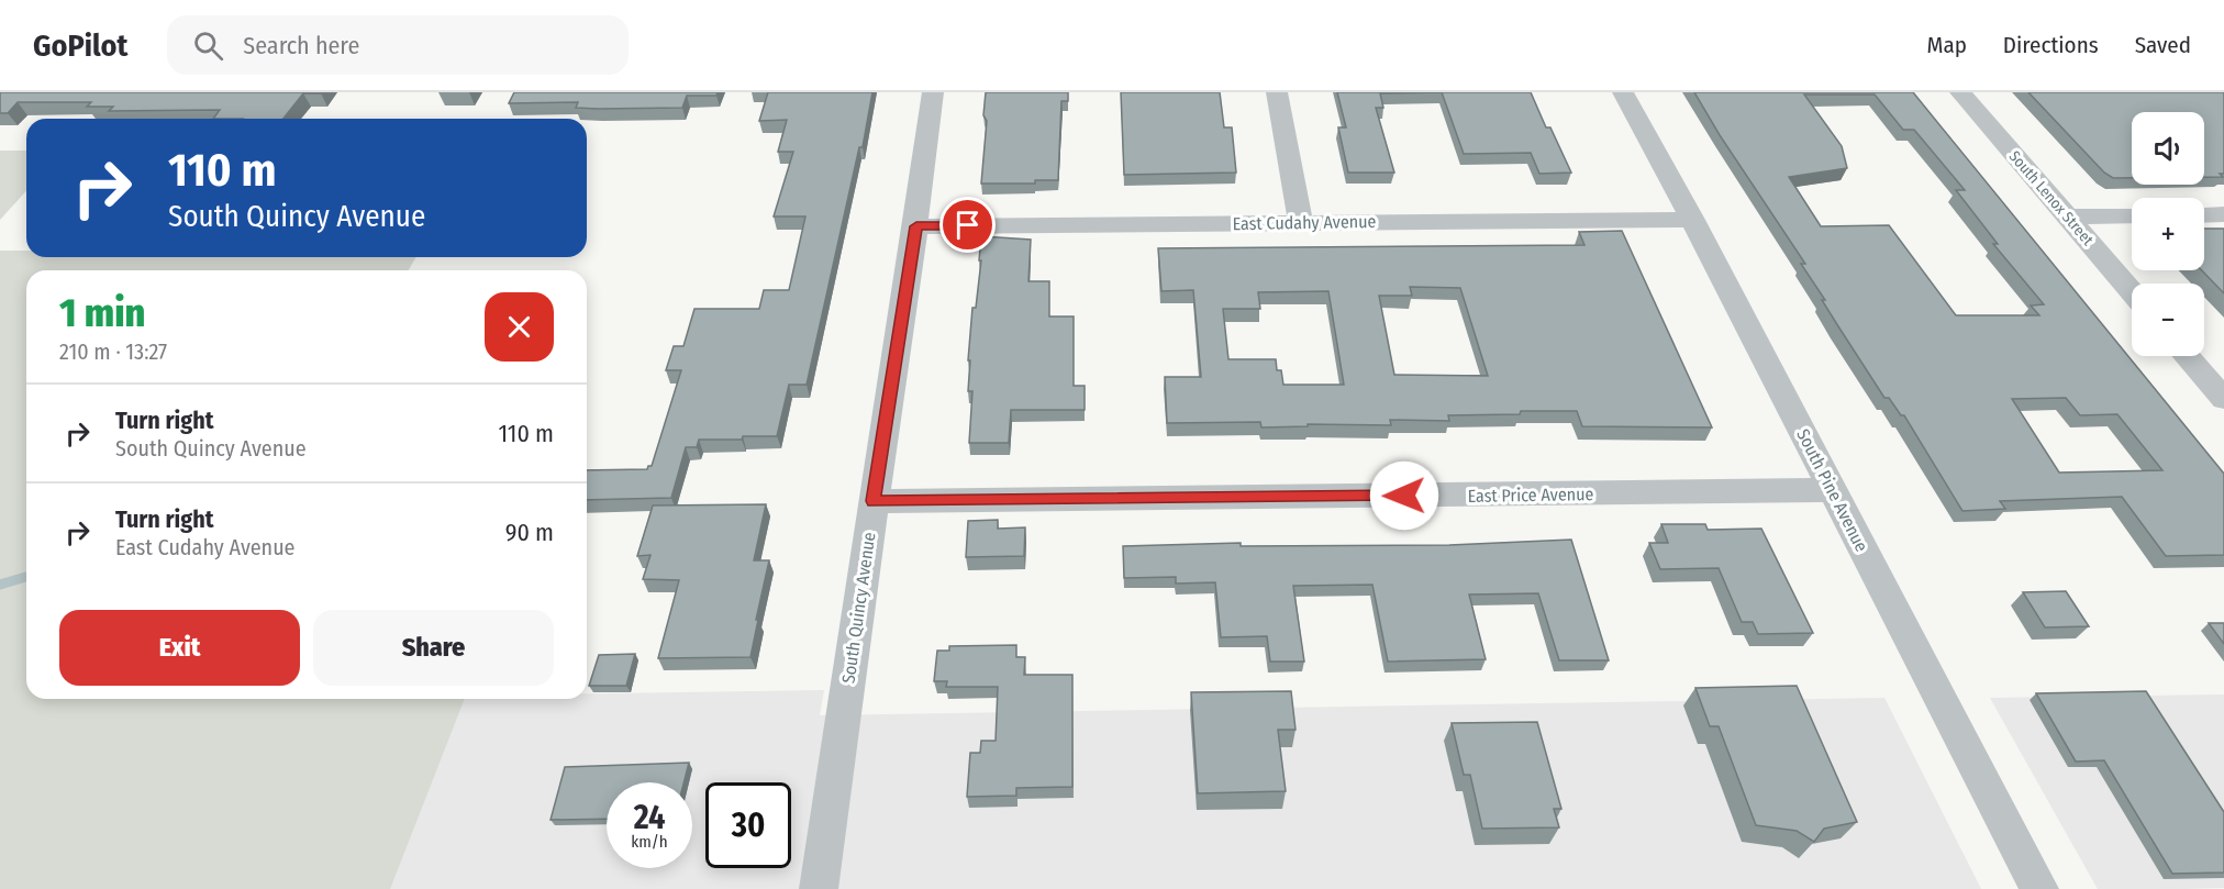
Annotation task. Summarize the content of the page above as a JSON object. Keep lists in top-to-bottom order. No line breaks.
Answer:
{"streets":{"street":["South Lenox Street","East Cudahy Avenue","South Pine Avenue","East Price Avenue","South Quincy Avenue"]},"crossings":[["East Cudahy Avenue","South Pine Avenue"],["East Cudahy Avenue","South Quincy Avenue"],["South Pine Avenue","East Price Avenue"],["East Price Avenue","South Quincy Avenue"]],"page":{"header":"GoPilot","search":"Search here","nav":["Map","Directions","Saved"],"map_buttons":["+","−"],"turn":["110 m","South Quincy Avenue"],"heading":["1 min","210 m · 13:27"],"list":[{"name":"Turn right","note":"South Quincy Avenue","value":"110 m"},{"name":"Turn right","note":"East Cudahy Avenue","value":"90 m"}],"buttons":["Exit","Share"],"speed":"24 km/h","limit":"30"}}
